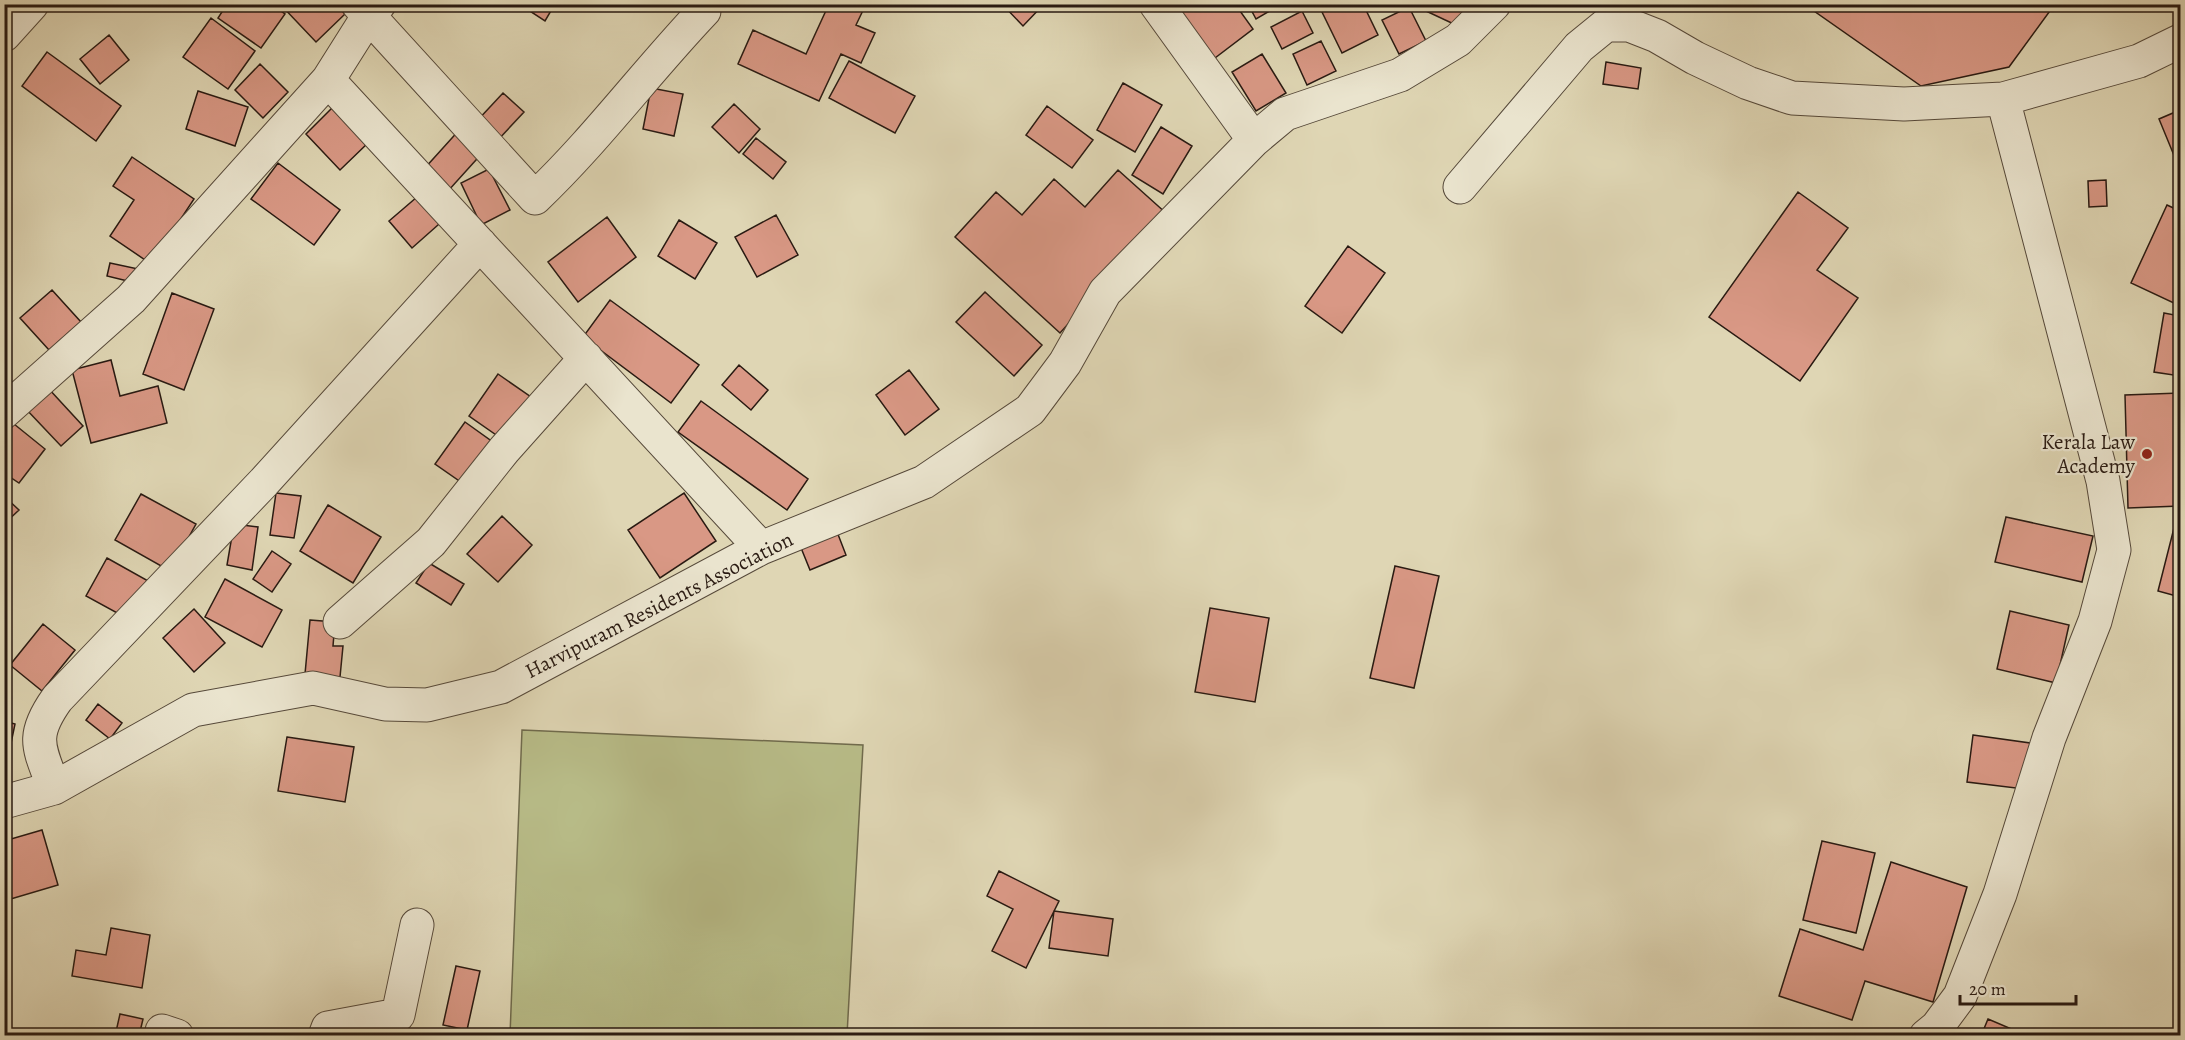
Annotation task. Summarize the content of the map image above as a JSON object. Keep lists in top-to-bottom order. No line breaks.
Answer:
{"streets":{"street":["Harvipuram Residents Association"]},"places":["Kerala Law Academy"],"scale_bar":"20 m"}
